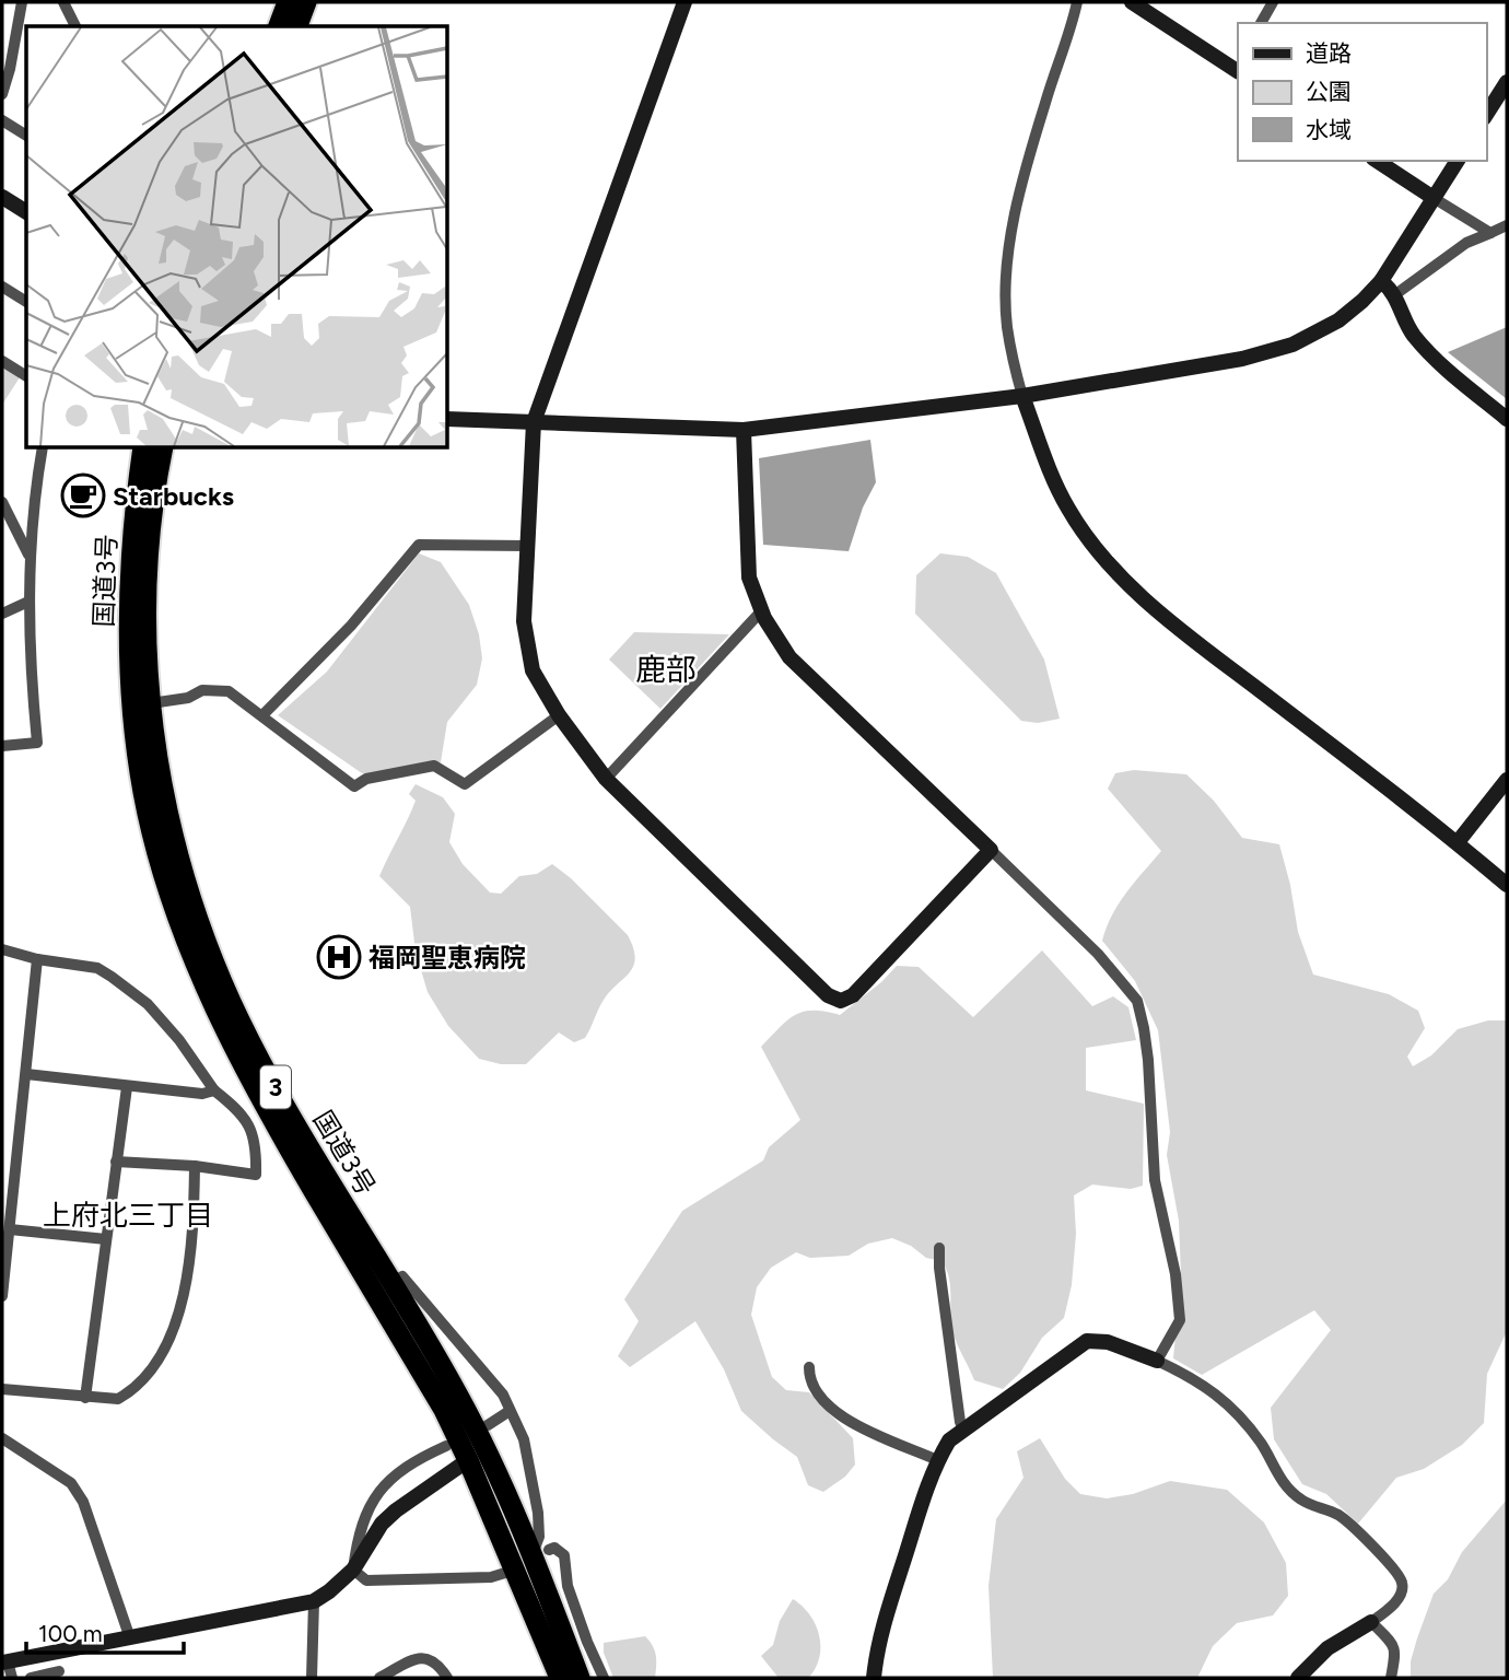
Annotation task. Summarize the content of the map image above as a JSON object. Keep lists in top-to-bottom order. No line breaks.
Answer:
{"streets":{"highway":["国道3号","3"]},"districts":["鹿部","上府北三丁目"],"places":{"cafe":["Starbucks"],"hospital":["福岡聖恵病院"]},"legend":["道路","公園","水域"],"scale_bar":"100 m"}
